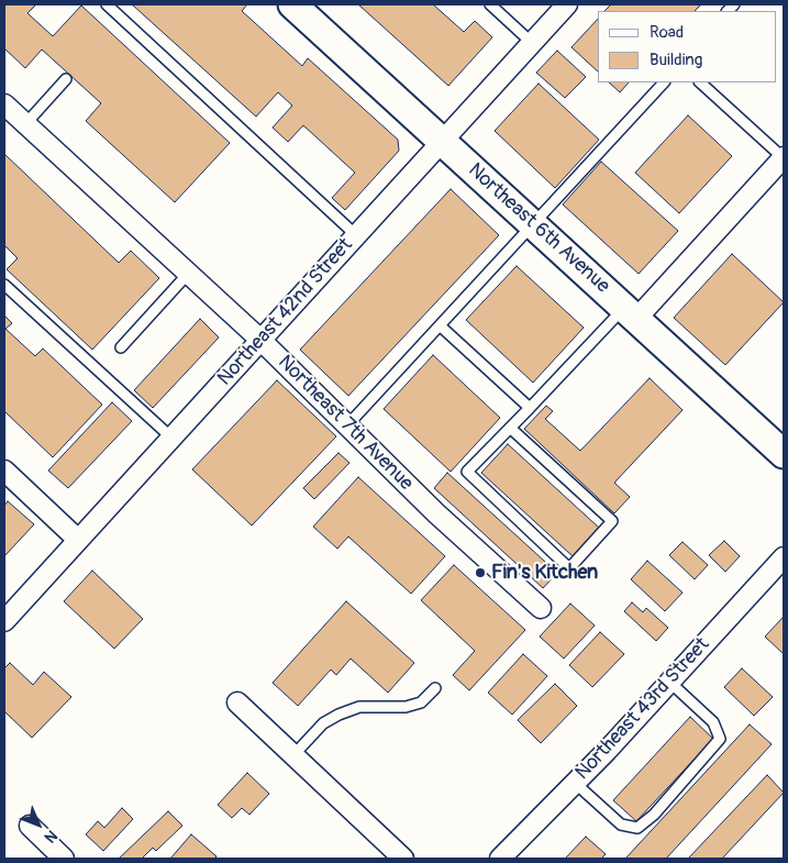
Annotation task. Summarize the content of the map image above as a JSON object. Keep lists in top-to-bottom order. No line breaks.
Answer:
{"streets":{"street":["Northeast 6th Avenue","Northeast 42nd Street","Northeast 7th Avenue","Northeast 43rd Street"]},"crossings":[["Northeast 6th Avenue","Northeast 42nd Street"],["Northeast 42nd Street","Northeast 7th Avenue"]],"places":["Fin's Kitchen"],"legend":["Road","Building"],"north":"bottom right"}
